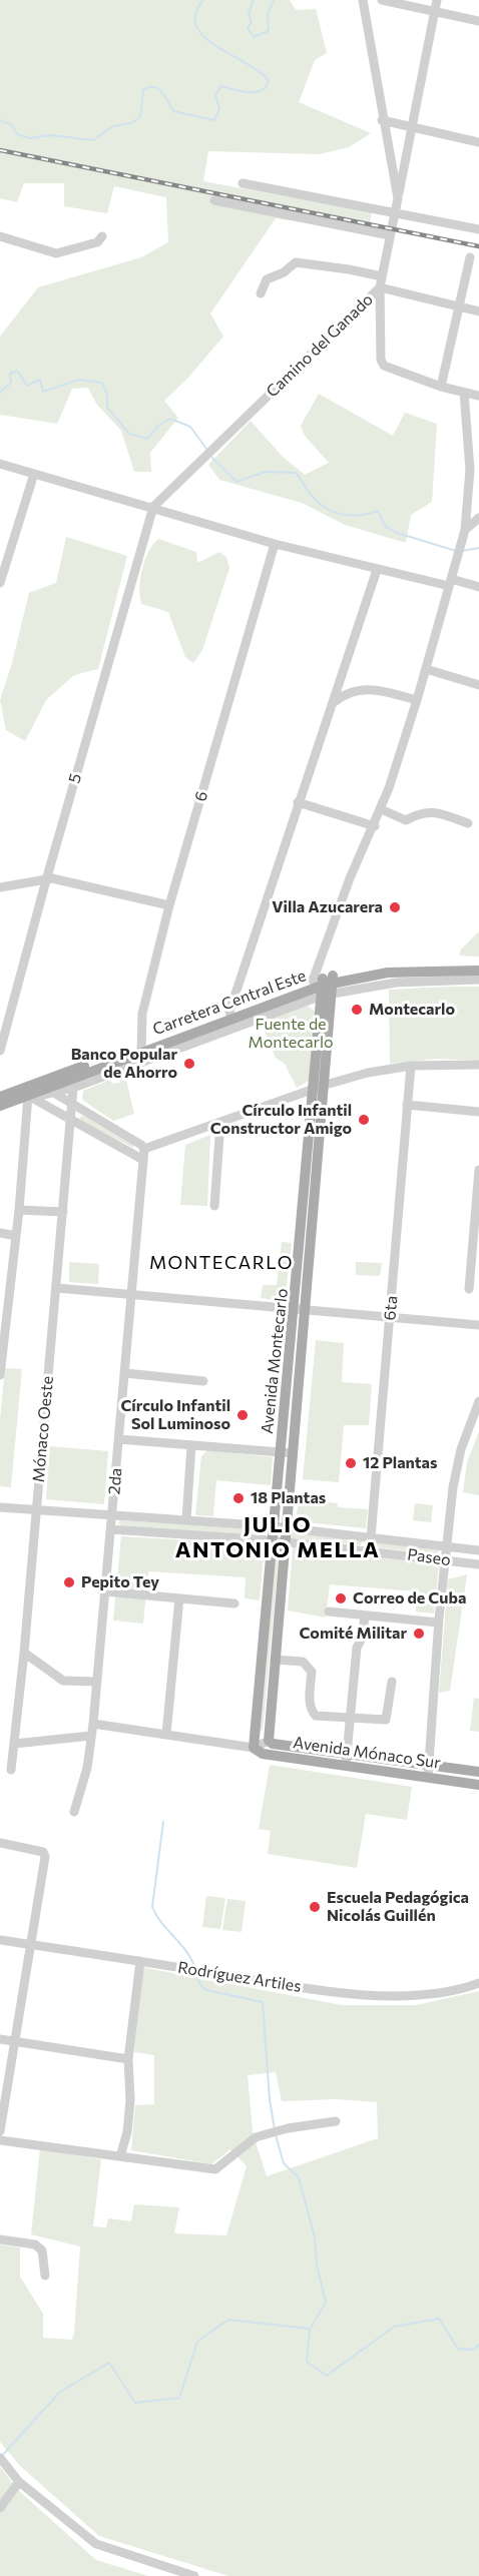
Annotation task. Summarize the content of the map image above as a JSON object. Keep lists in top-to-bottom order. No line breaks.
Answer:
{"streets":{"main road":["Carretera Central Este","Avenida Montecarlo","Avenida Mónaco Sur"],"street":["Camino del Ganado","5","6","6ta","Mónaco Oeste","2da","Paseo","Rodríguez Artiles"]},"crossings":[["Camino del Ganado","5"],["6","Carretera Central Este"],["Carretera Central Este","Avenida Montecarlo"],["6ta","Paseo"],["Avenida Montecarlo","Paseo"],["Avenida Montecarlo","Avenida Mónaco Sur"],["Mónaco Oeste","Paseo"],["2da","Paseo"]],"districts":["MONTECARLO","JULIO ANTONIO MELLA"],"parks":["Fuente de Montecarlo"],"places":["Villa Azucarera","Montecarlo","Banco Popular de Ahorro","Círculo Infantil Constructor Amigo","Círculo Infantil Sol Luminoso","12 Plantas","18 Plantas","Pepito Tey","Correo de Cuba","Comité Militar","Escuela Pedagógica Nicolás Guillén"]}
